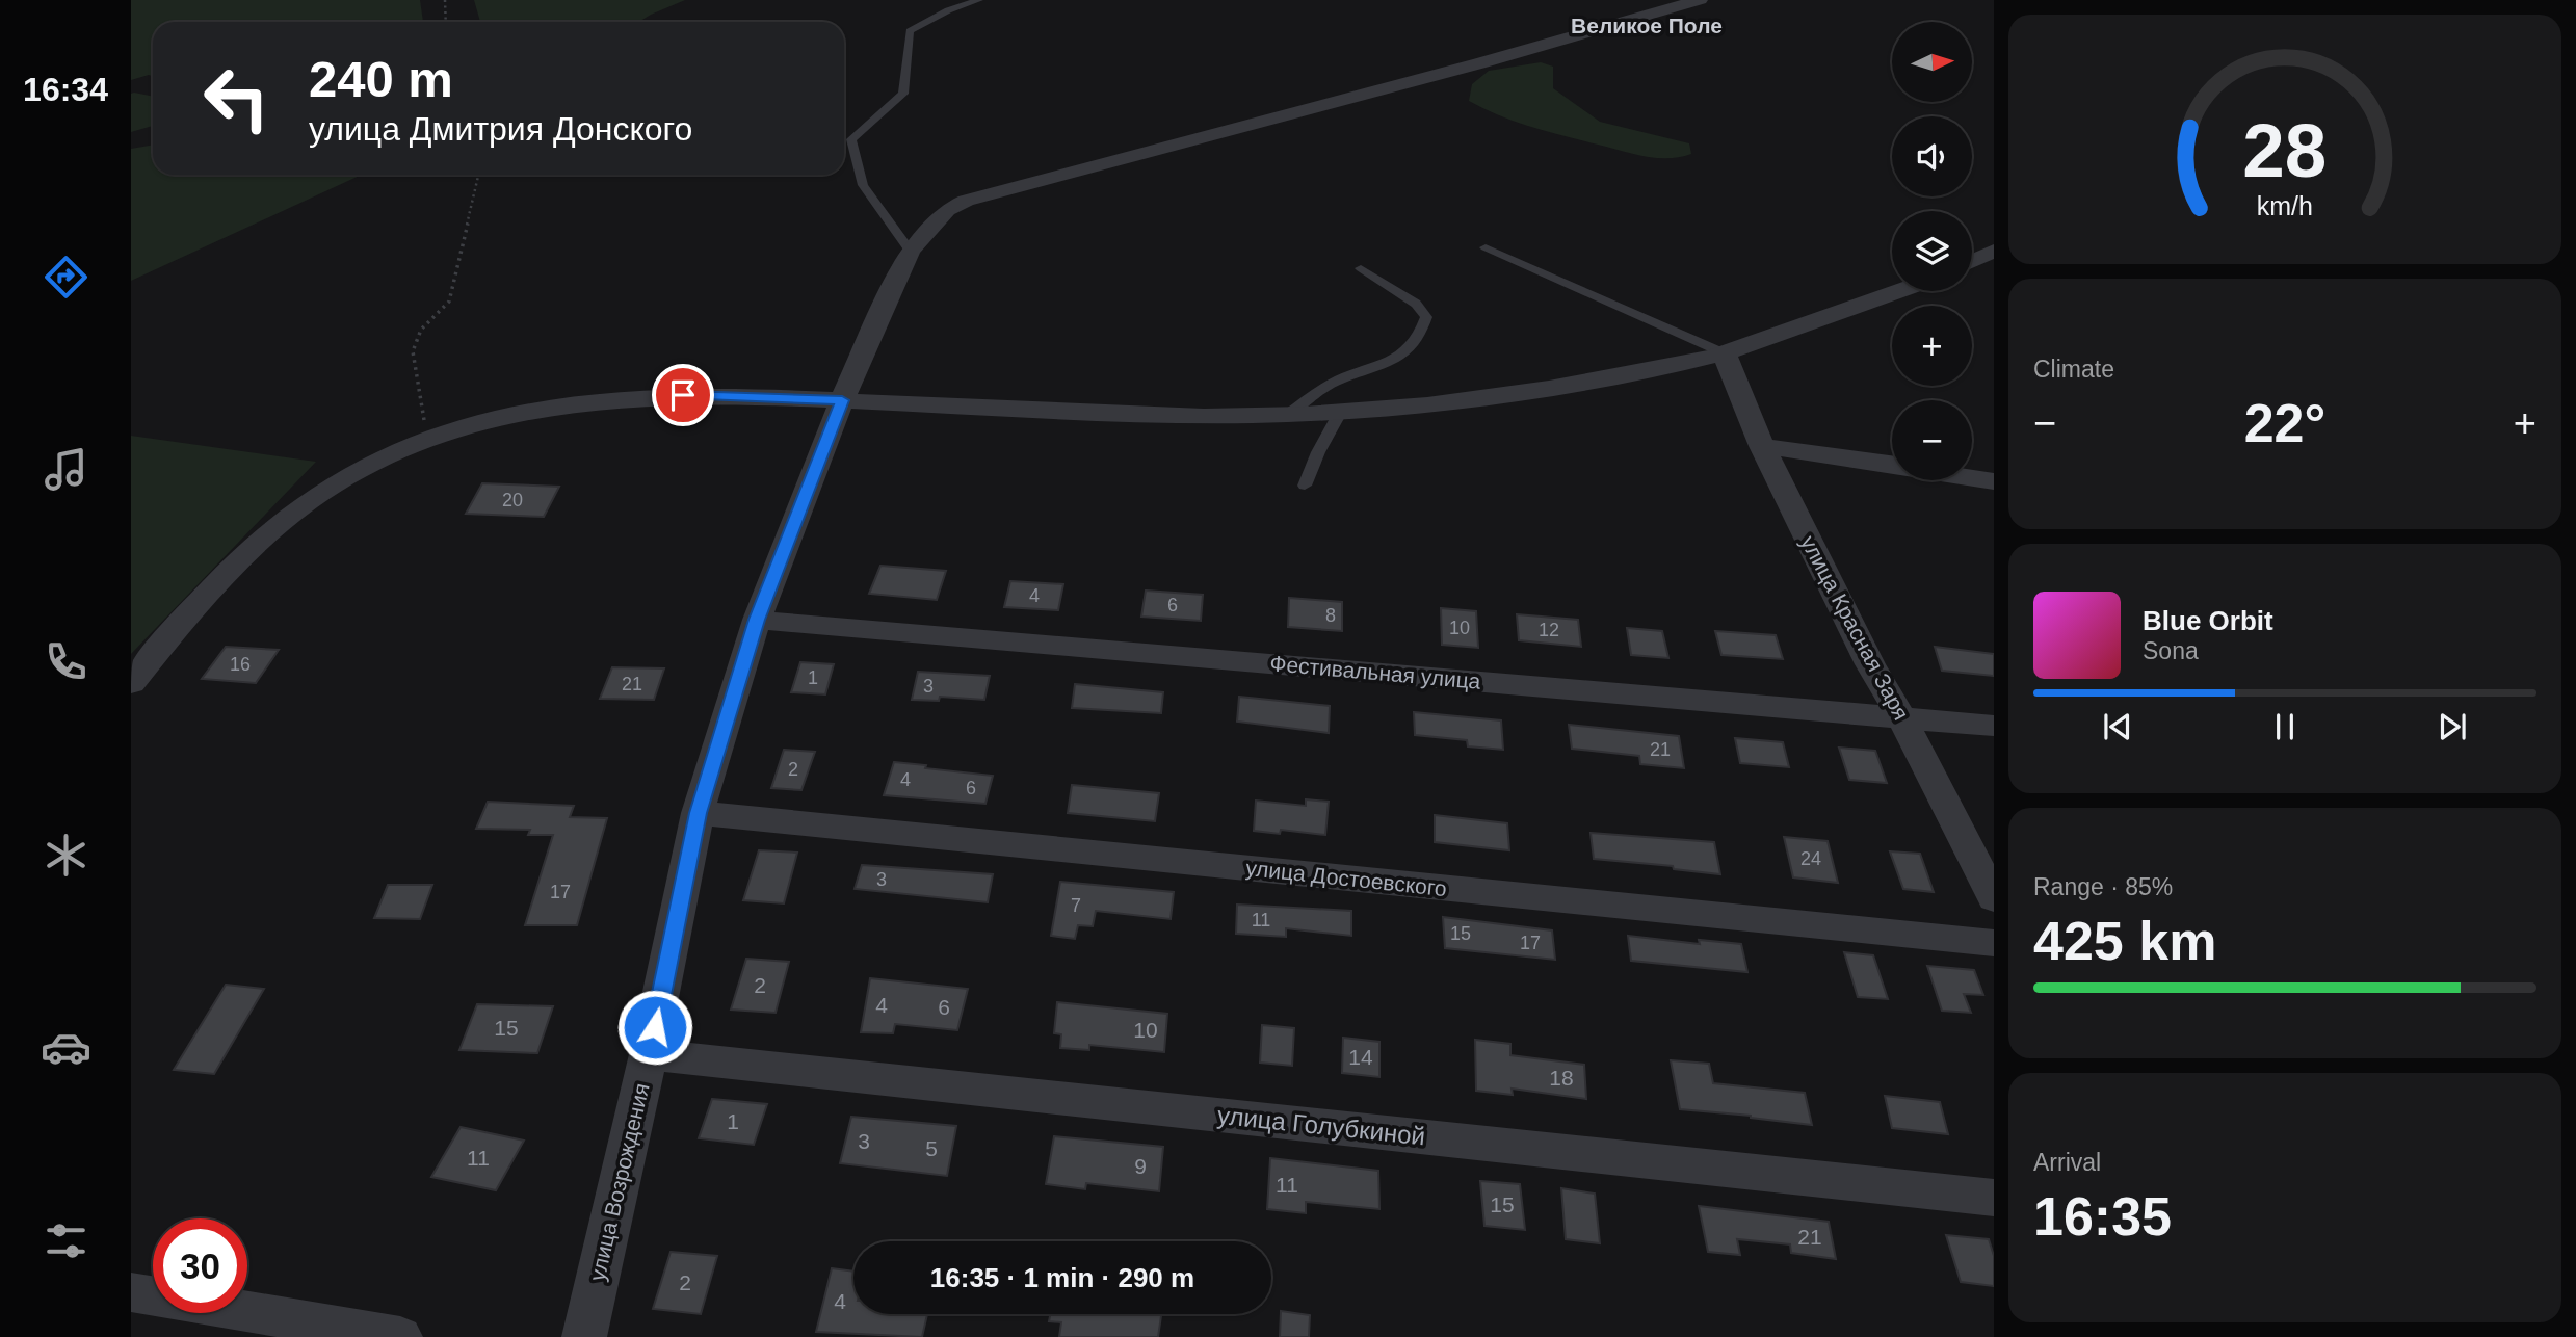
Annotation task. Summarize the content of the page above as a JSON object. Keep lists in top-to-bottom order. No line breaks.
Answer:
{"streets":{"street":["улица Красная Заря","Фестивальная улица","улица Достоевского","улица Голубкиной","улица Возрождения"]},"crossings":[["улица Красная Заря","Фестивальная улица"],["Фестивальная улица","улица Возрождения"],["улица Достоевского","улица Возрождения"],["улица Голубкиной","улица Возрождения"]],"districts":["Великое Поле"],"house_numbers":["20","4","6","8","10","12","16","1","21","3","21","2","4","6","24","3","17","7","11","15","17","2","4","6","15","10","14","18","1","3","5","11","9","11","15","21","2","4"],"north":"right","page":{"tabs":"16:34","map_buttons":["+","−"],"turn":["240 m","улица Дмитрия Донского"],"tile":["Climate",["Range · 85%","425 km"],["Arrival","16:35"]],"heat":["−","22°","+"],"song":["Blue Orbit","Sona"],"limit":"30","trip":"16:35 · 1 min · 290 m","gauge":["28","km/h"]}}
